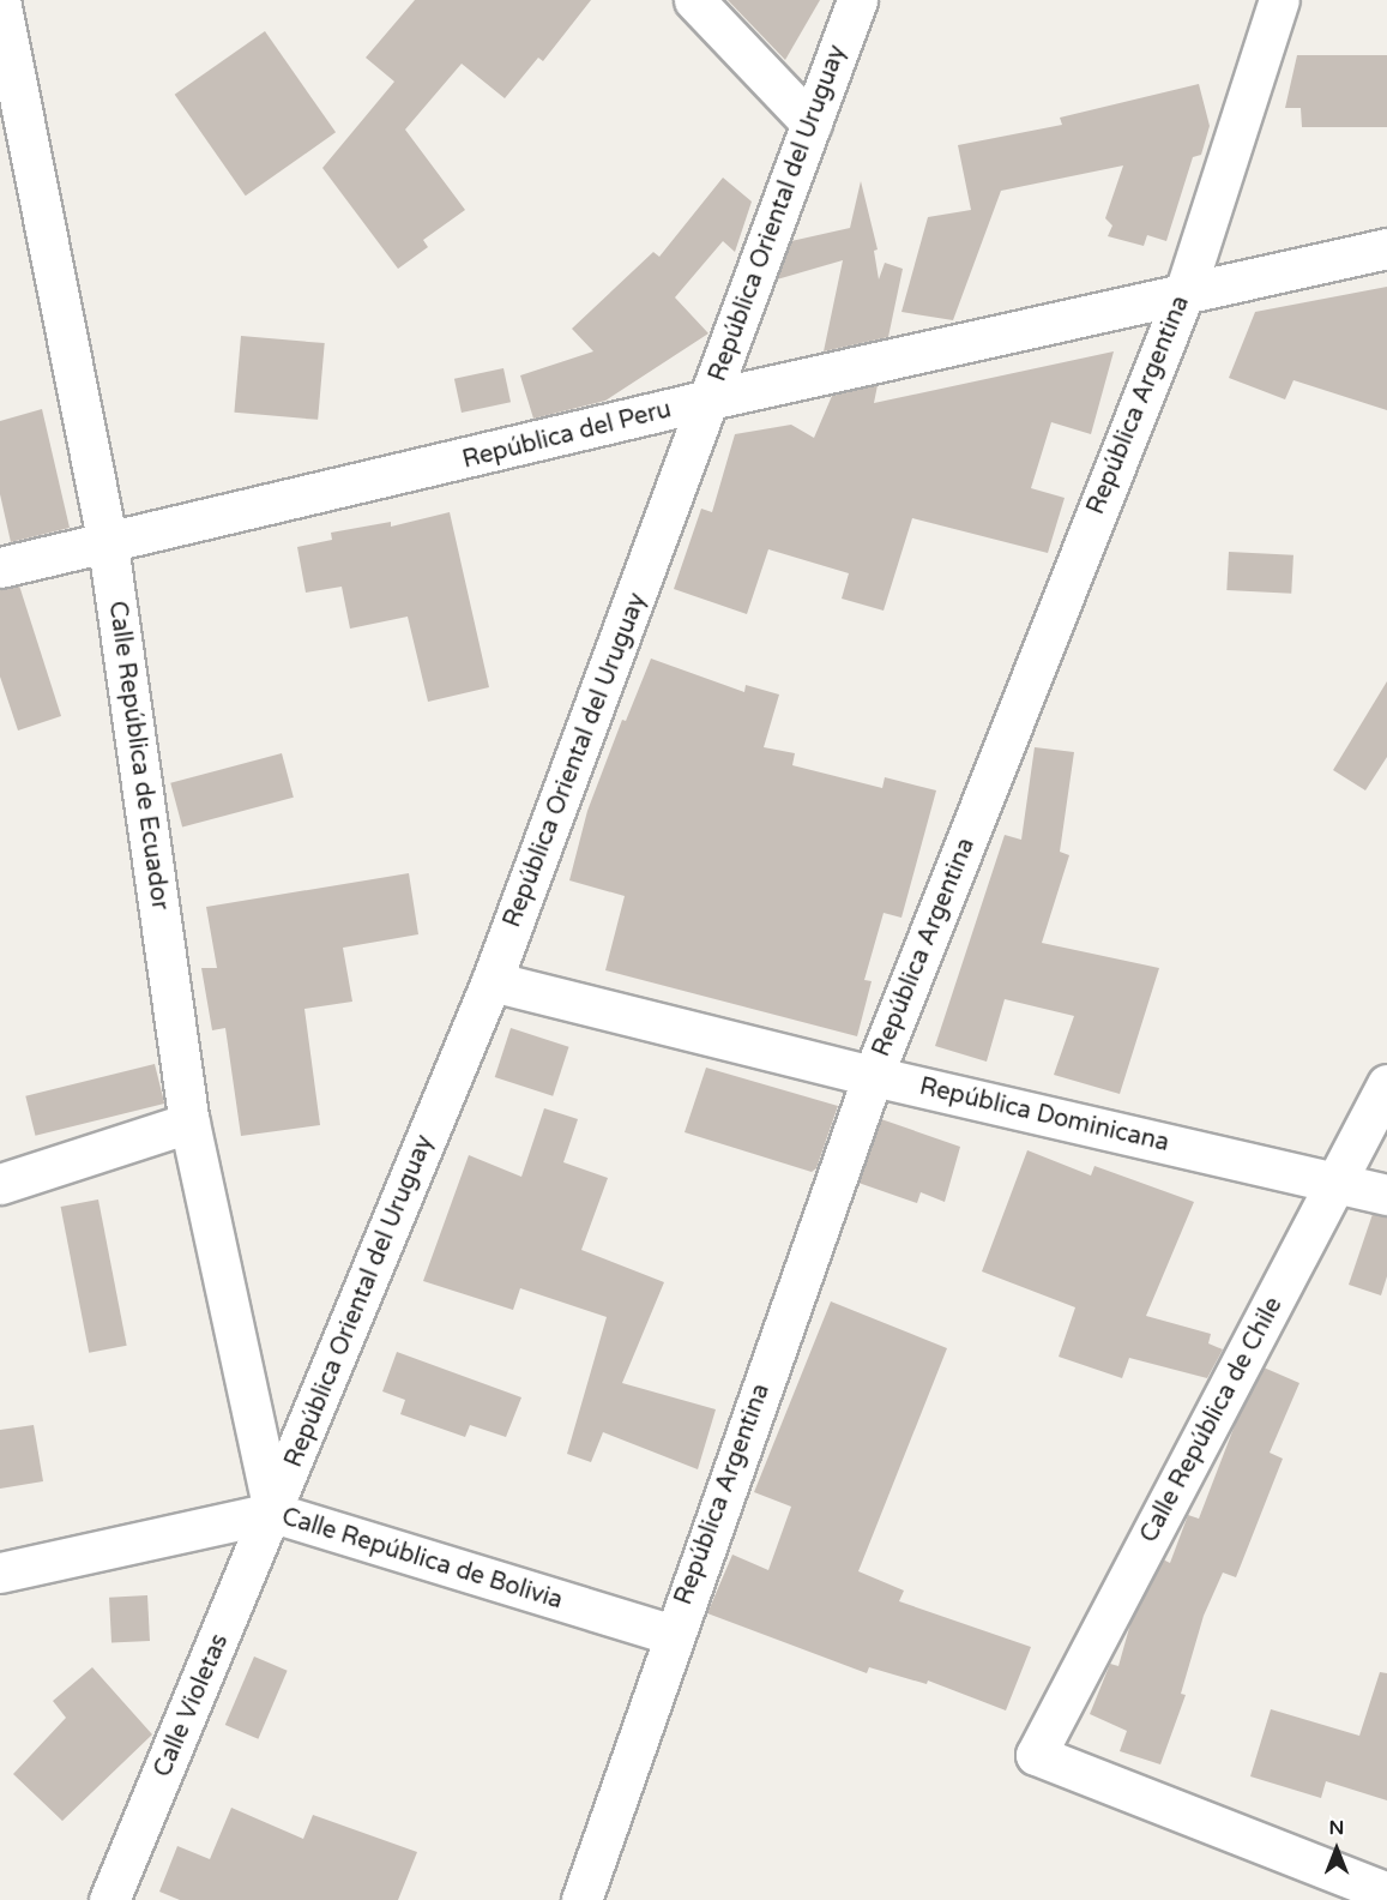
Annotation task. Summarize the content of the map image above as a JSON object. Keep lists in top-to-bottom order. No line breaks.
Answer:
{"streets":{"street":["República Oriental del Uruguay","República Argentina","República del Peru","Calle República de Ecuador","República Dominicana","Calle República de Chile","Calle República de Bolivia","Calle Violetas"]},"crossings":[["República Oriental del Uruguay","República del Peru"],["República Oriental del Uruguay","Calle República de Ecuador"],["República Oriental del Uruguay","República Dominicana"],["República Oriental del Uruguay","Calle República de Bolivia"],["República Oriental del Uruguay","Calle Violetas"],["República Argentina","República del Peru"],["República Argentina","República Dominicana"],["República Argentina","Calle República de Bolivia"],["República del Peru","Calle República de Ecuador"],["Calle República de Ecuador","Calle República de Bolivia"],["Calle República de Ecuador","Calle Violetas"],["República Dominicana","Calle República de Chile"],["Calle República de Bolivia","Calle Violetas"]],"north":"top"}
